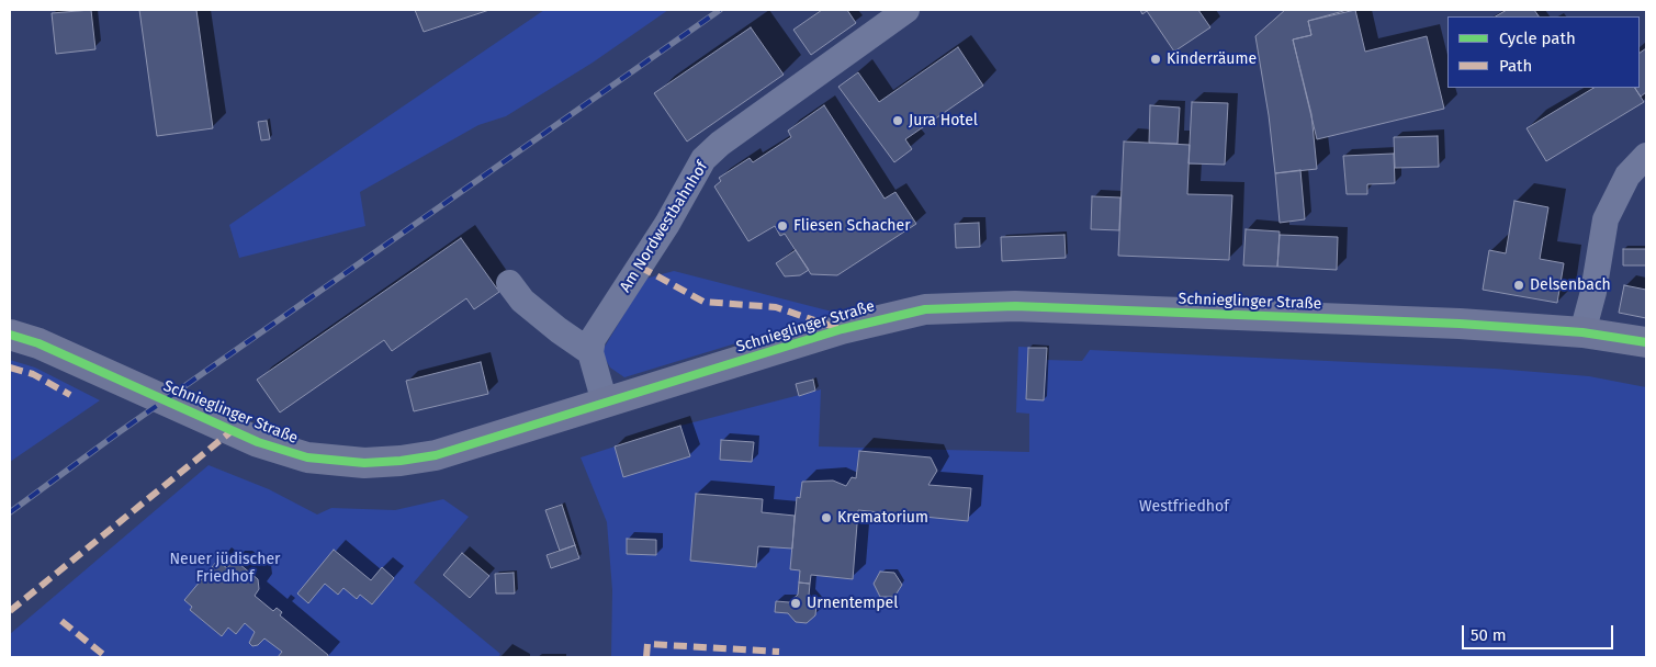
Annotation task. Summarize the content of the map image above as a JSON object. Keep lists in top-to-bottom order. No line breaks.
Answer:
{"streets":{"main road":["Schnieglinger Straße"],"street":["Am Nordwestbahnhof"]},"parks":["Westfriedhof","Neuer jüdischer Friedhof"],"places":["Kinderräume","Jura Hotel","Fliesen Schacher","Delsenbach","Krematorium","Urnentempel"],"legend":["Cycle path","Path"],"scale_bar":"50 m"}
